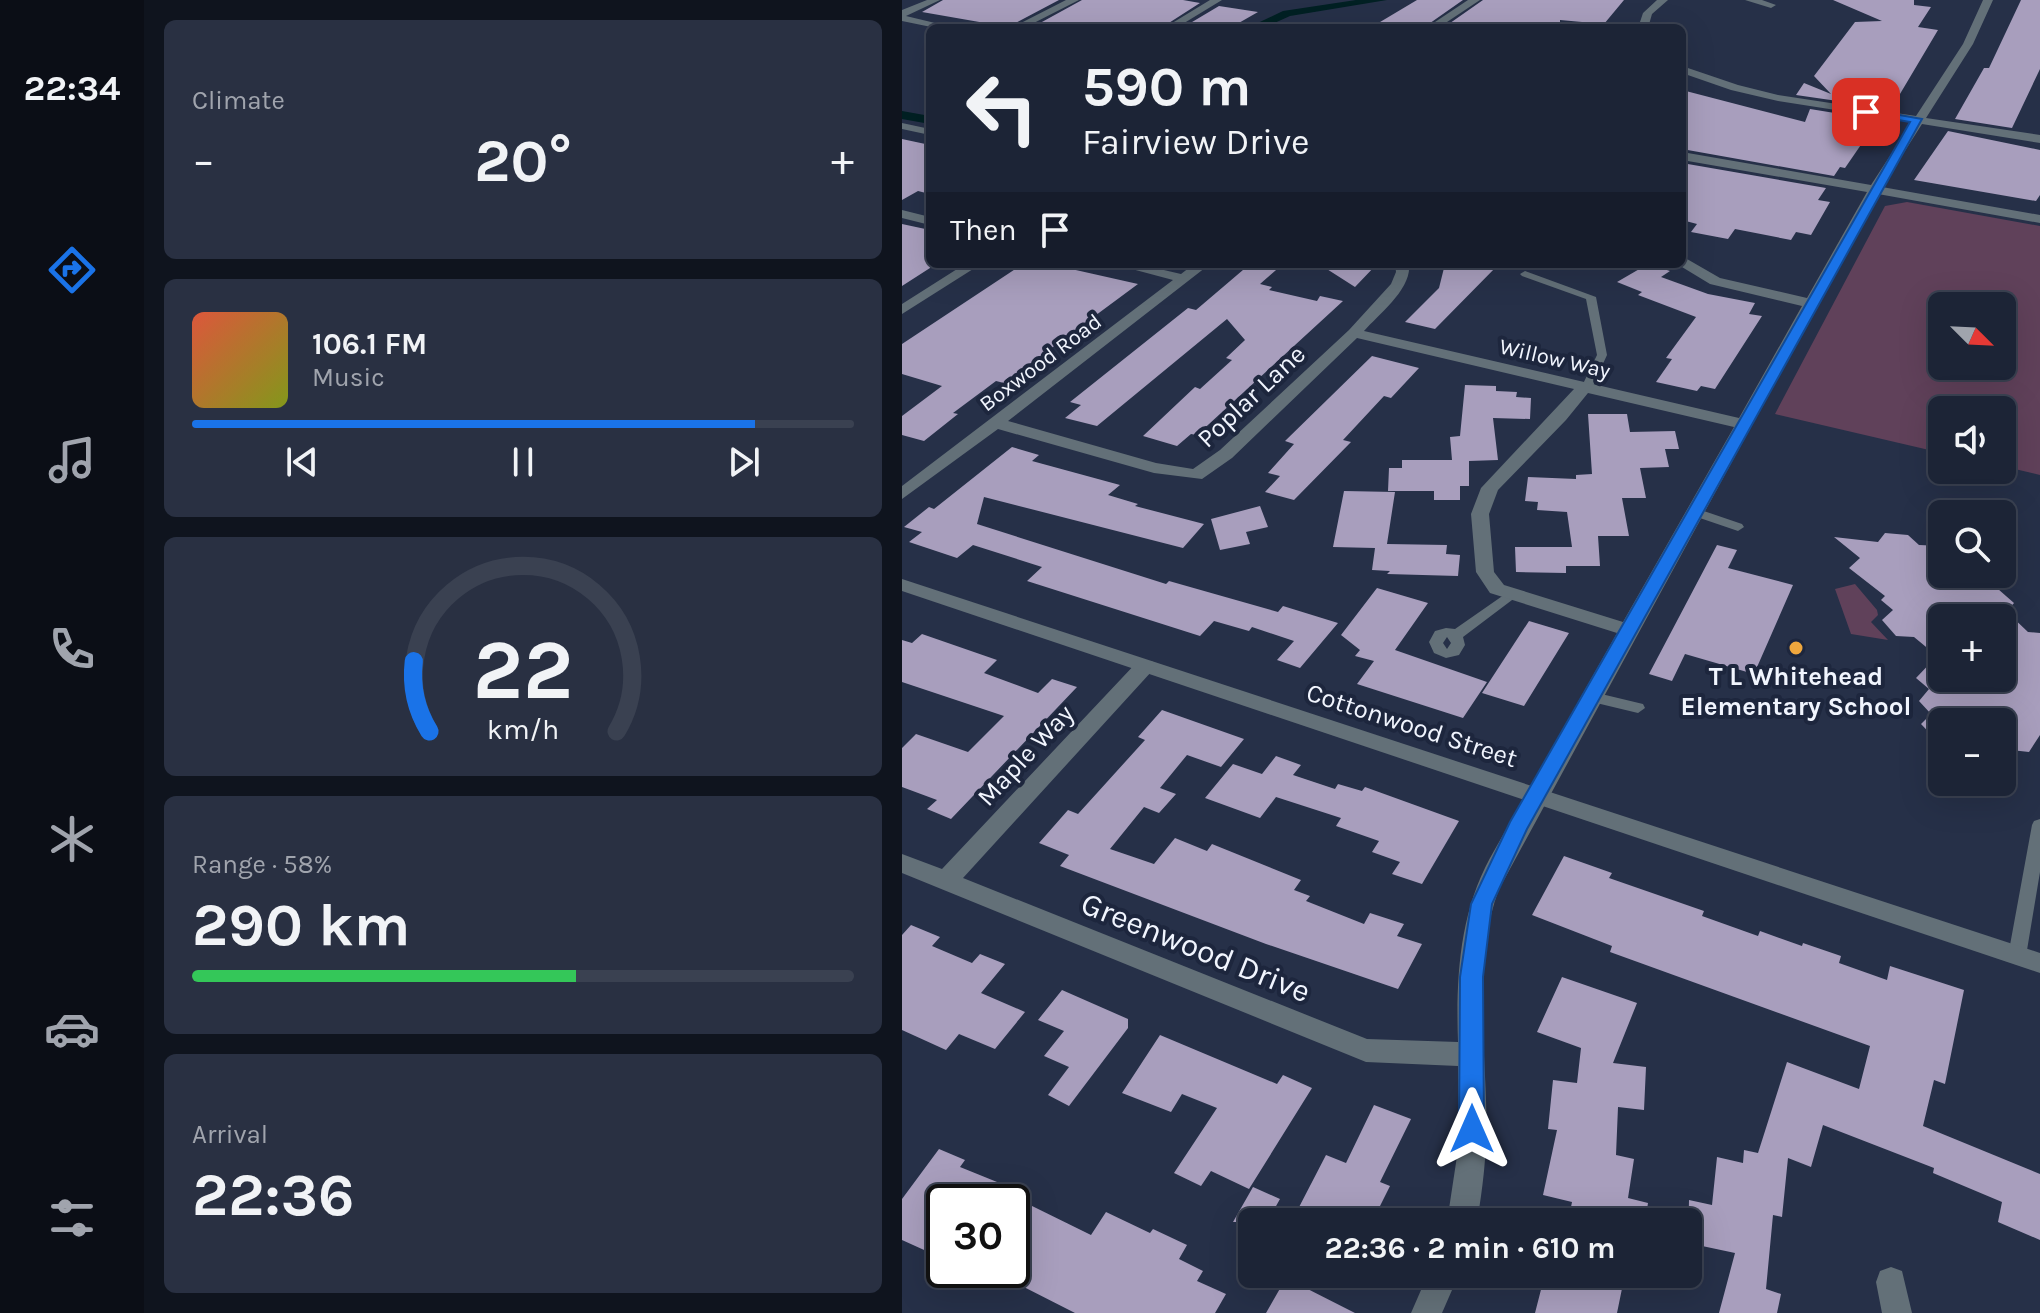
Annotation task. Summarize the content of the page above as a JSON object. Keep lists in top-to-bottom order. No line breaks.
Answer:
{"streets":{"street":["Willow Way","Boxwood Road","Poplar Lane","Cottonwood Street","Maple Way","Greenwood Drive"]},"crossings":[["Willow Way","Poplar Lane"],["Boxwood Road","Poplar Lane"],["Cottonwood Street","Maple Way"],["Maple Way","Greenwood Drive"]],"places":["T L Whitehead Elementary School"],"north":"bottom right","page":{"tabs":"22:34","tile":["Climate",["Range · 58%","290 km"],["Arrival","22:36"]],"turn":["590 m","Fairview Drive"],"heat":["−","20°","+"],"then":"Then","map_buttons":["+","−"],"song":["106.1 FM","Music"],"limit":"30","trip":"22:36 · 2 min · 610 m","gauge":["22","km/h"]}}
